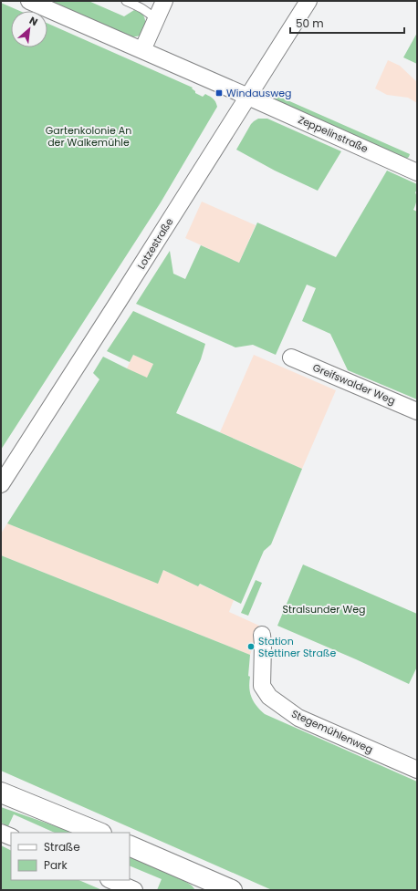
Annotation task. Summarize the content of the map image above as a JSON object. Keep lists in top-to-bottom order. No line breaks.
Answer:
{"streets":{"street":["Zeppelinstraße","Lotzestraße","Greifswalder Weg","Stegemühlenweg"]},"crossings":[["Zeppelinstraße","Lotzestraße"]],"parks":["Gartenkolonie An der Walkemühle","Stralsunder Weg"],"places":{"transit":["Windausweg"],"other":["Station Stettiner Straße"]},"legend":["Straße","Park"],"scale_bar":"50 m","north":"top right"}
